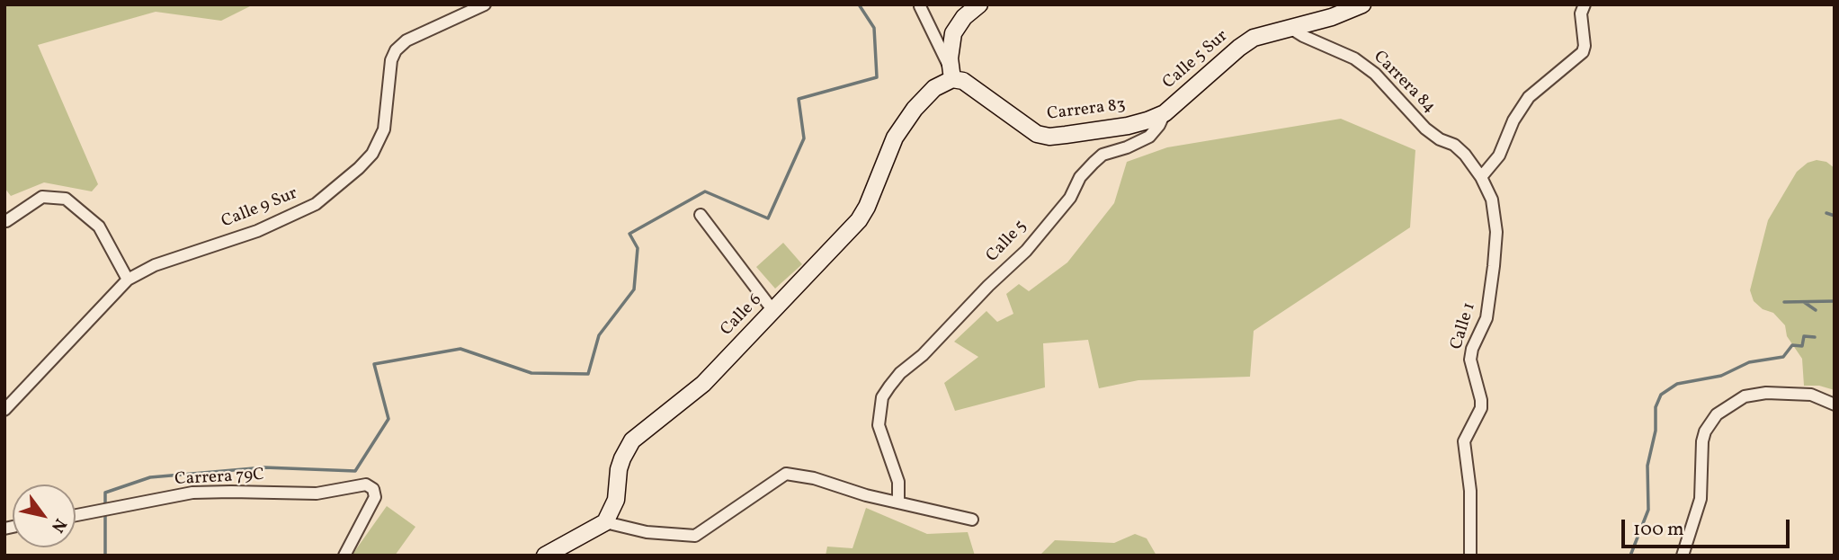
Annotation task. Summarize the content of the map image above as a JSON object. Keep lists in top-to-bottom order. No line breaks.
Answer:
{"streets":{"street":["Calle 5 Sur","Carrera 84","Carrera 83","Calle 9 Sur","Calle 5","Calle 6","Calle 1","Carrera 79C"]},"crossings":[["Calle 5 Sur","Carrera 84"],["Calle 5 Sur","Carrera 83"],["Calle 5 Sur","Calle 5"],["Carrera 84","Calle 1"],["Carrera 83","Calle 5"],["Carrera 83","Calle 6"]],"scale_bar":"100 m","north":"bottom right"}
